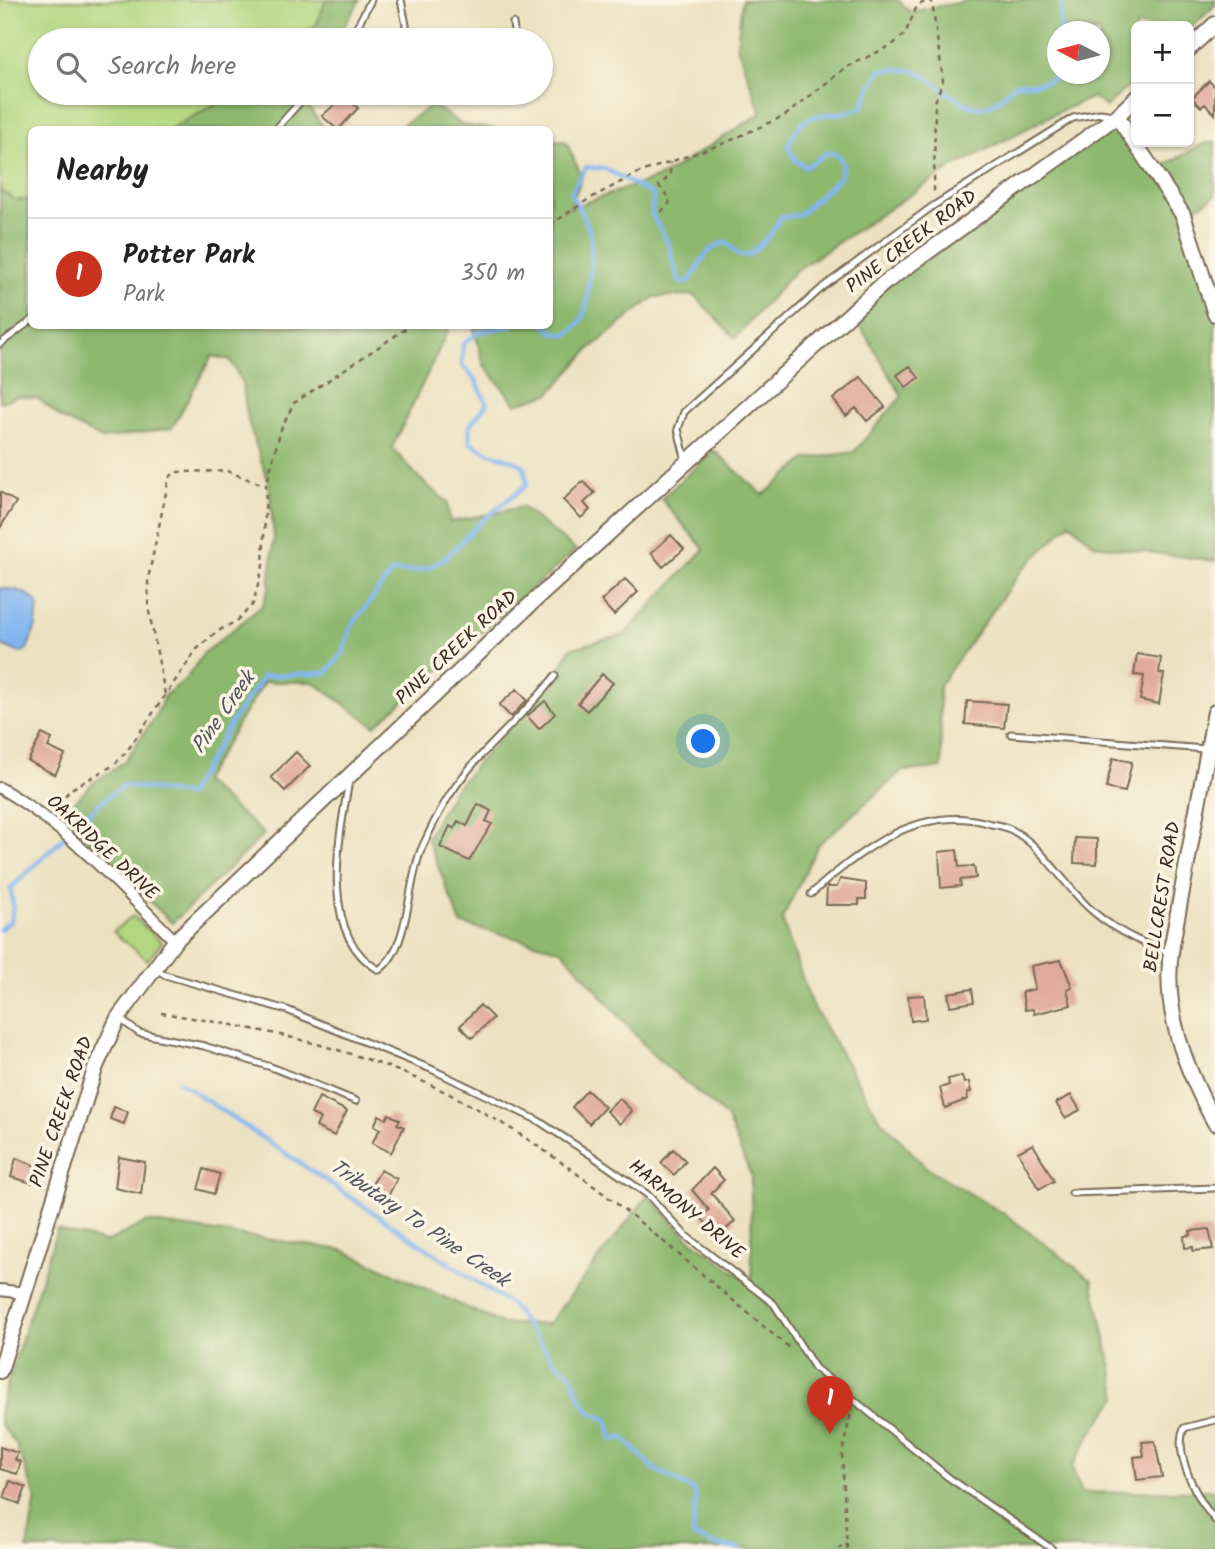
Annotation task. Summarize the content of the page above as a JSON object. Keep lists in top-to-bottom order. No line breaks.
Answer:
{"streets":{"street":["PINE CREEK ROAD","OAKRIDGE DRIVE","BELLCREST ROAD"],"lane":["HARMONY DRIVE"]},"crossings":[["PINE CREEK ROAD","OAKRIDGE DRIVE"],["PINE CREEK ROAD","HARMONY DRIVE"]],"water":["Pine Creek","Tributary To Pine Creek"],"north":"left","page":{"map_buttons":["+","−"],"search":"Search here","heading":"Nearby","list":[{"mark":"1","name":"Potter Park","note":"Park","value":"350 m"}],"pins":"1"}}
